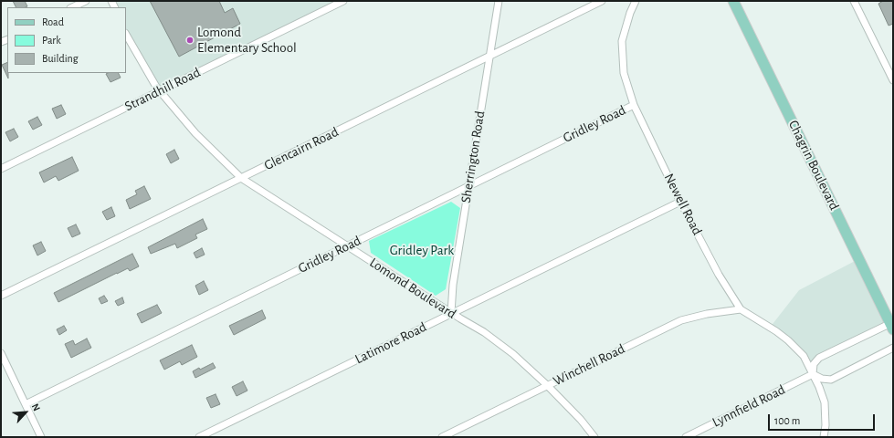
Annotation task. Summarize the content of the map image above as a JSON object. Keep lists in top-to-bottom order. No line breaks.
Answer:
{"streets":{"main road":["Chagrin Boulevard"],"street":["Strandhill Road","Gridley Road","Glencairn Road","Sherrington Road","Newell Road","Lomond Boulevard","Latimore Road","Winchell Road","Lynnfield Road"]},"crossings":[["Strandhill Road","Lomond Boulevard"],["Gridley Road","Sherrington Road"],["Gridley Road","Newell Road"],["Gridley Road","Lomond Boulevard"],["Glencairn Road","Sherrington Road"],["Glencairn Road","Lomond Boulevard"],["Sherrington Road","Lomond Boulevard"],["Sherrington Road","Latimore Road"],["Newell Road","Latimore Road"],["Newell Road","Winchell Road"],["Newell Road","Lynnfield Road"],["Lomond Boulevard","Latimore Road"],["Lomond Boulevard","Winchell Road"]],"parks":["Gridley Park"],"places":["Lomond Elementary School"],"legend":["Road","Park","Building"],"scale_bar":"100 m","north":"top right"}
